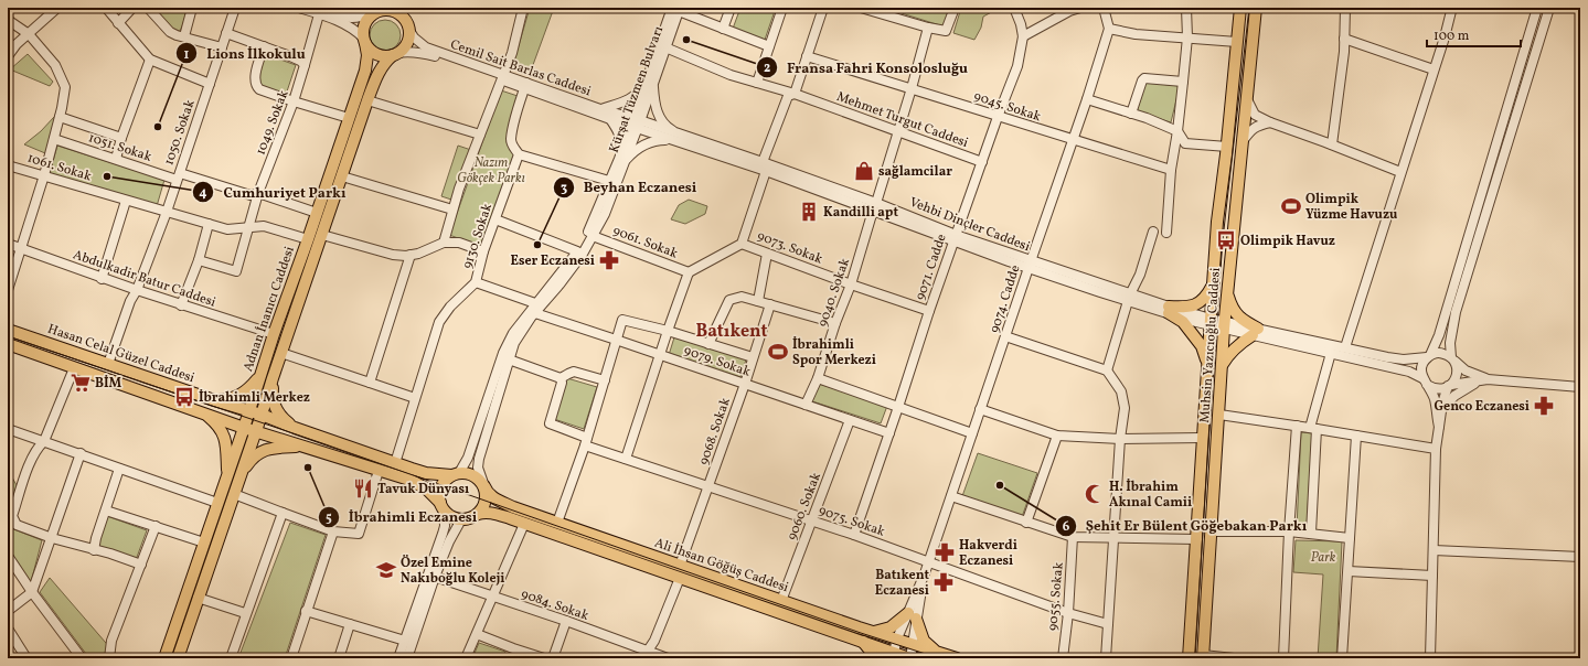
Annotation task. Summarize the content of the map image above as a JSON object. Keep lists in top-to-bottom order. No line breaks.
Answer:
{"streets":{"main road":["Adnan İnanıcı Caddesi","Muhsin Yazıcıoğlu Caddesi","Hasan Celal Güzel Caddesi","Ali İhsan Göğüş Caddesi"],"street":["Cemil Sait Barlas Caddesi","Kürşat Tüzmen Bulvarı","9045. Sokak","Mehmet Turgut Caddesi","1049. Sokak","1050. Sokak","1051. Sokak","1061. Sokak","9130. Sokak","9061. Sokak","9073. Sokak","9071. Cadde","Abdulkadir Batur Caddesi","9040. Sokak","9074. Cadde","9079. Sokak","9068. Sokak","9060. Sokak","9075. Sokak","9055. Sokak","9084. Sokak"]},"crossings":[["Cemil Sait Barlas Caddesi","Kürşat Tüzmen Bulvarı"],["Cemil Sait Barlas Caddesi","Adnan İnanıcı Caddesi"],["Kürşat Tüzmen Bulvarı","Mehmet Turgut Caddesi"],["Kürşat Tüzmen Bulvarı","9061. Sokak"],["Kürşat Tüzmen Bulvarı","Hasan Celal Güzel Caddesi"],["Kürşat Tüzmen Bulvarı","9079. Sokak"],["Kürşat Tüzmen Bulvarı","Ali İhsan Göğüş Caddesi"],["9045. Sokak","9071. Cadde"],["9045. Sokak","9040. Sokak"],["9045. Sokak","9074. Cadde"],["Mehmet Turgut Caddesi","9071. Cadde"],["Mehmet Turgut Caddesi","9040. Sokak"],["1049. Sokak","1051. Sokak"],["1049. Sokak","1061. Sokak"],["1050. Sokak","1051. Sokak"],["1050. Sokak","1061. Sokak"],["1050. Sokak","Abdulkadir Batur Caddesi"],["1050. Sokak","Hasan Celal Güzel Caddesi"],["1051. Sokak","Adnan İnanıcı Caddesi"],["1061. Sokak","Adnan İnanıcı Caddesi"],["9130. Sokak","Hasan Celal Güzel Caddesi"],["9073. Sokak","9071. Cadde"],["9073. Sokak","9040. Sokak"],["9071. Cadde","9079. Sokak"],["9071. Cadde","9075. Sokak"],["Abdulkadir Batur Caddesi","Adnan İnanıcı Caddesi"],["9040. Sokak","9079. Sokak"],["9074. Cadde","9075. Sokak"],["Adnan İnanıcı Caddesi","Hasan Celal Güzel Caddesi"],["Hasan Celal Güzel Caddesi","Ali İhsan Göğüş Caddesi"],["9079. Sokak","9068. Sokak"],["9079. Sokak","9060. Sokak"],["9068. Sokak","9075. Sokak"],["9068. Sokak","Ali İhsan Göğüş Caddesi"],["9060. Sokak","9075. Sokak"],["9060. Sokak","Ali İhsan Göğüş Caddesi"],["9075. Sokak","9055. Sokak"]],"districts":["Batıkent"],"parks":["Nazım Gökçek Parkı","Park"],"places":{"other":["Fransa Fahri Konsolosluğu","Lions İlkokulu","Cumhuriyet Parkı","Beyhan Eczanesi","İbrahimli Eczanesi","Şehit Er Bülent Göğebakan Parkı"],"shop":["sağlamcilar"],"sports":["Olimpik Yüzme Havuzu","İbrahimli Spor Merkezi"],"building":["Kandilli apt"],"bus stop":["Olimpik Havuz","İbrahimli Merkez"],"pharmacy":["Eser Eczanesi","Genco Eczanesi","Hakverdi Eczanesi","Batıkent Eczanesi"],"supermarket":["BİM"],"restaurant":["Tavuk Dünyası"],"mosque":["H. İbrahim Akınal Camii"],"school or university":["Özel Emine Nakıboğlu Koleji"]},"scale_bar":"100 m"}
